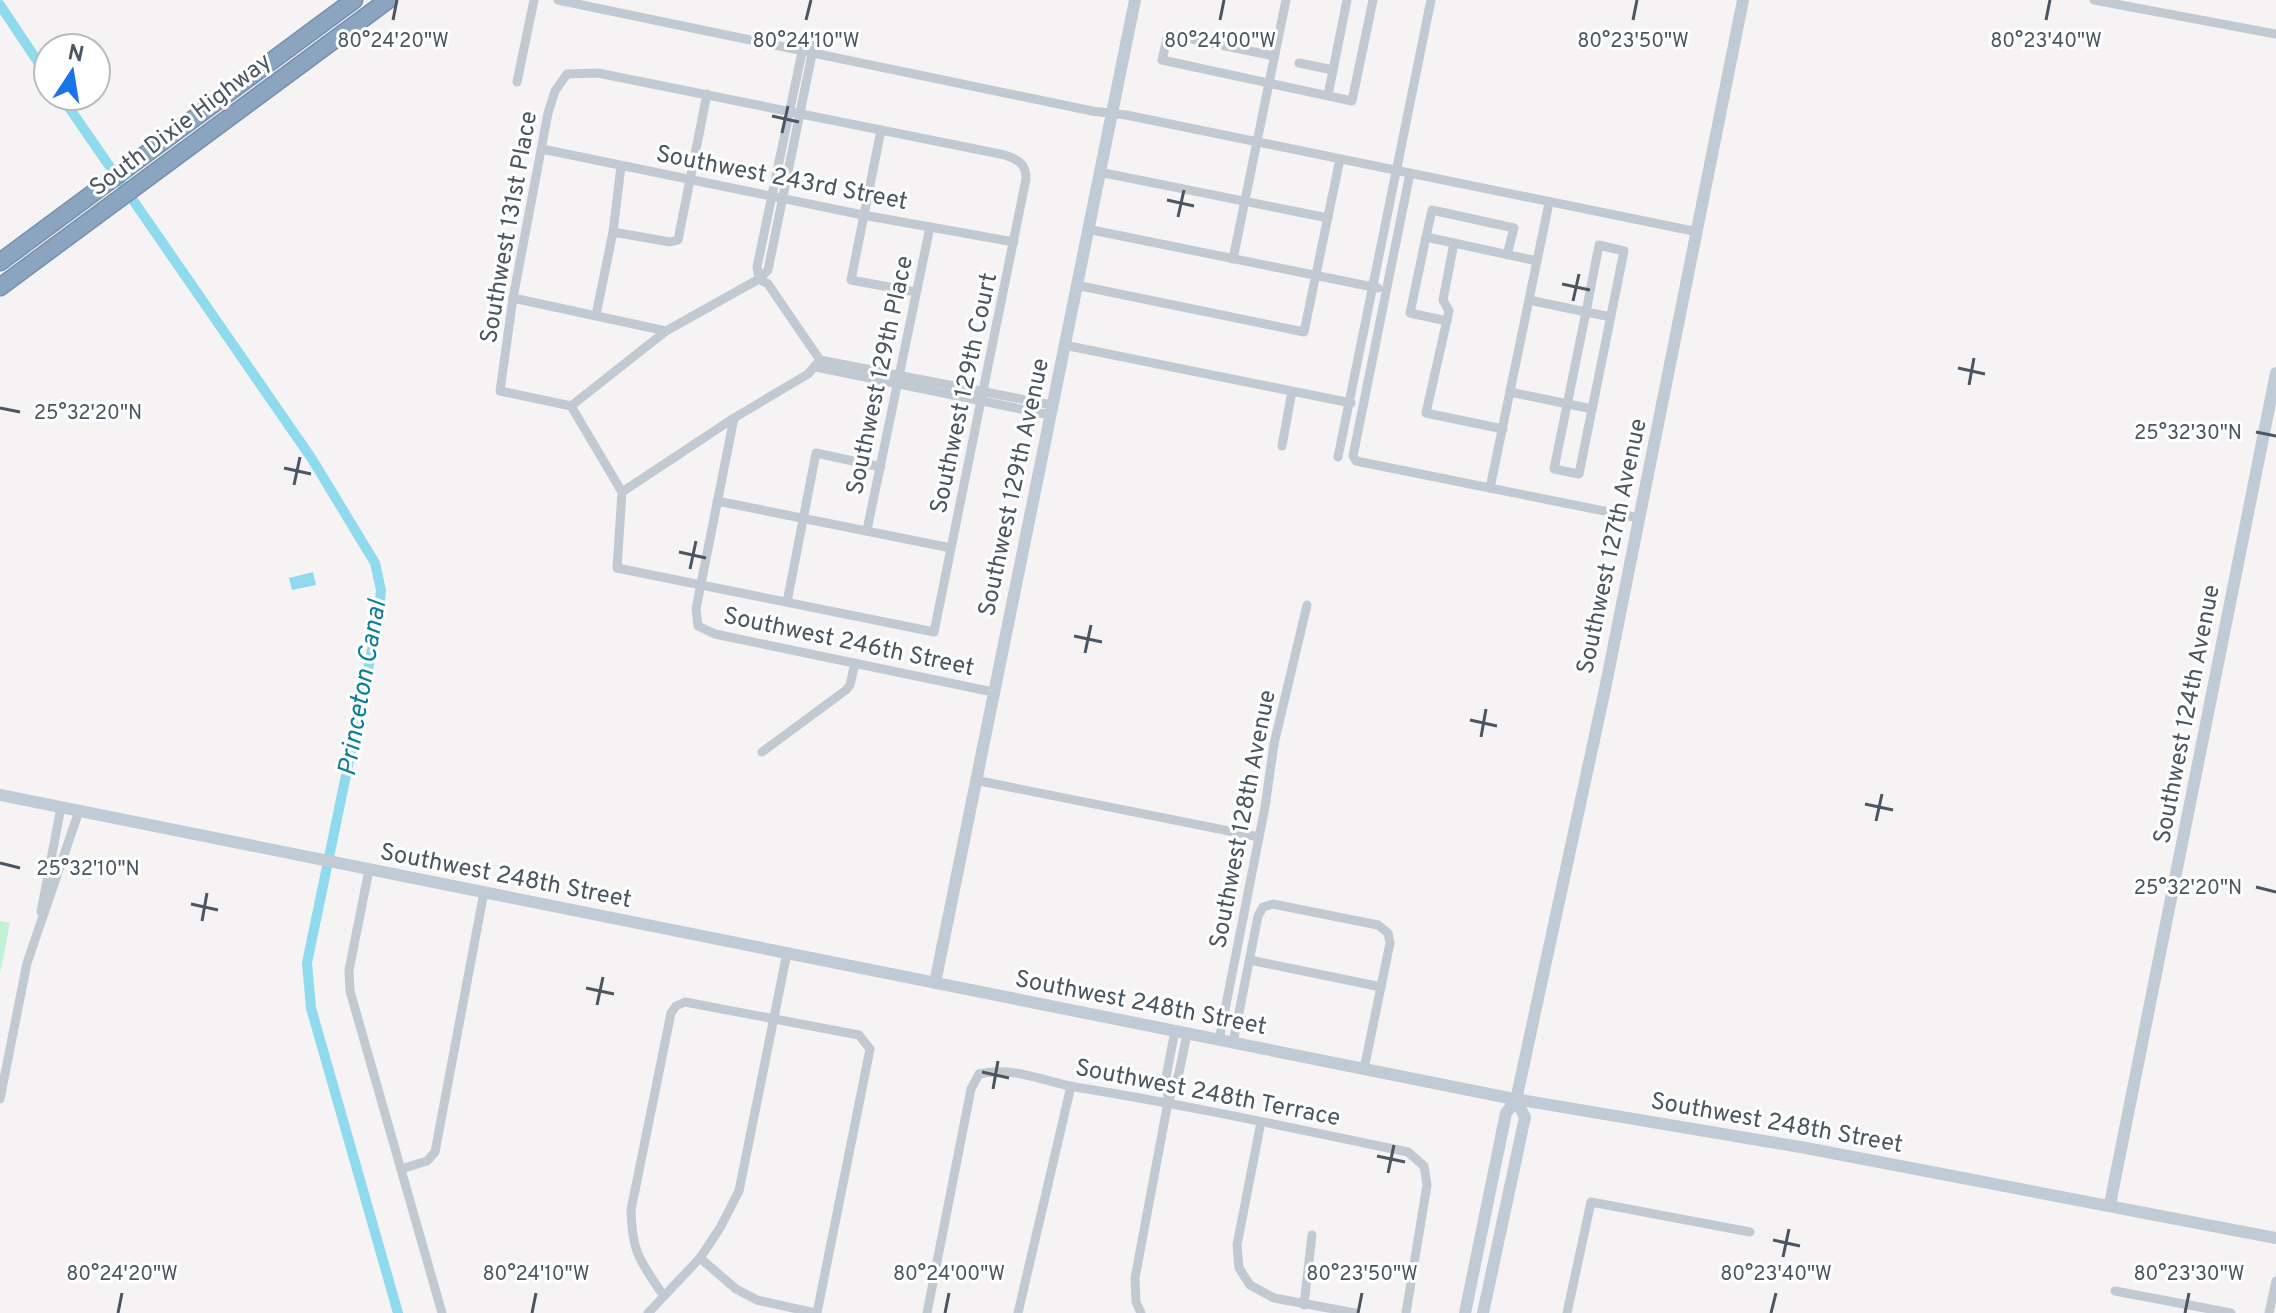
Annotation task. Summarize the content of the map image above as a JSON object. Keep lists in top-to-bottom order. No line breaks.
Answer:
{"streets":{"highway":["South Dixie Highway"],"street":["Southwest 243rd Street","Southwest 131st Place","Southwest 129th Place","Southwest 129th Court","Southwest 129th Avenue","Southwest 127th Avenue","Southwest 246th Street","Southwest 124th Avenue","Southwest 128th Avenue","Southwest 248th Street","Southwest 248th Terrace"]},"crossings":[["Southwest 243rd Street","Southwest 131st Place"],["Southwest 243rd Street","Southwest 129th Place"],["Southwest 243rd Street","Southwest 129th Court"],["Southwest 129th Avenue","Southwest 246th Street"],["Southwest 129th Avenue","Southwest 248th Street"],["Southwest 127th Avenue","Southwest 248th Street"],["Southwest 124th Avenue","Southwest 248th Street"],["Southwest 128th Avenue","Southwest 248th Street"]],"water":["Princeton Canal"],"north":"top","coordinates":["80°24'20\"W","80°24'10\"W","80°24'00\"W","80°23'50\"W","80°23'40\"W","25°32'20\"N","25°32'30\"N","25°32'10\"N","80°23'30\"W"]}
